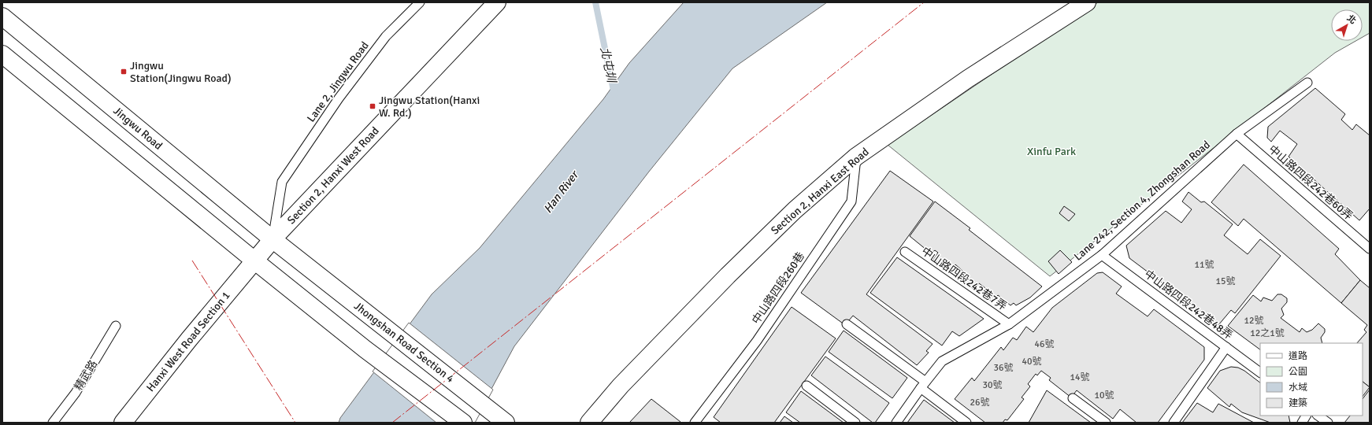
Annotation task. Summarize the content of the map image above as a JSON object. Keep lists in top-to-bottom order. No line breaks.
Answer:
{"streets":{"street":["Jingwu Road","Section 2, Hanxi West Road","Section 2, Hanxi East Road","Hanxi West Road Section 1","Jhongshan Road Section 4"],"lane":["Lane 2, Jingwu Road","中山路四段242巷60弄","Lane 242, Section 4, Zhongshan Road","中山路四段242巷7弄","中山路四段260巷","中山路四段242巷48弄","精武路"]},"crossings":[["Lane 2, Jingwu Road","Jingwu Road"],["Lane 2, Jingwu Road","Section 2, Hanxi West Road"],["Lane 2, Jingwu Road","Jhongshan Road Section 4"],["Jingwu Road","Section 2, Hanxi West Road"],["Jingwu Road","Jhongshan Road Section 4"],["Section 2, Hanxi West Road","Hanxi West Road Section 1"],["Section 2, Hanxi West Road","Jhongshan Road Section 4"],["中山路四段242巷60弄","Lane 242, Section 4, Zhongshan Road"],["Section 2, Hanxi East Road","中山路四段260巷"],["Lane 242, Section 4, Zhongshan Road","中山路四段242巷7弄"],["Lane 242, Section 4, Zhongshan Road","中山路四段242巷48弄"]],"water":["北屯圳","Han River"],"parks":["Xinfu Park"],"places":{"transit":["Jingwu Station(Jingwu Road)","Jingwu Station(Hanxi W. Rd.)"]},"house_numbers":["11號","15號","12號","12之1號","46號","40號","36號","14號","30號","10號","26號"],"legend":["道路","公園","水域","建築"],"north":"top right"}
